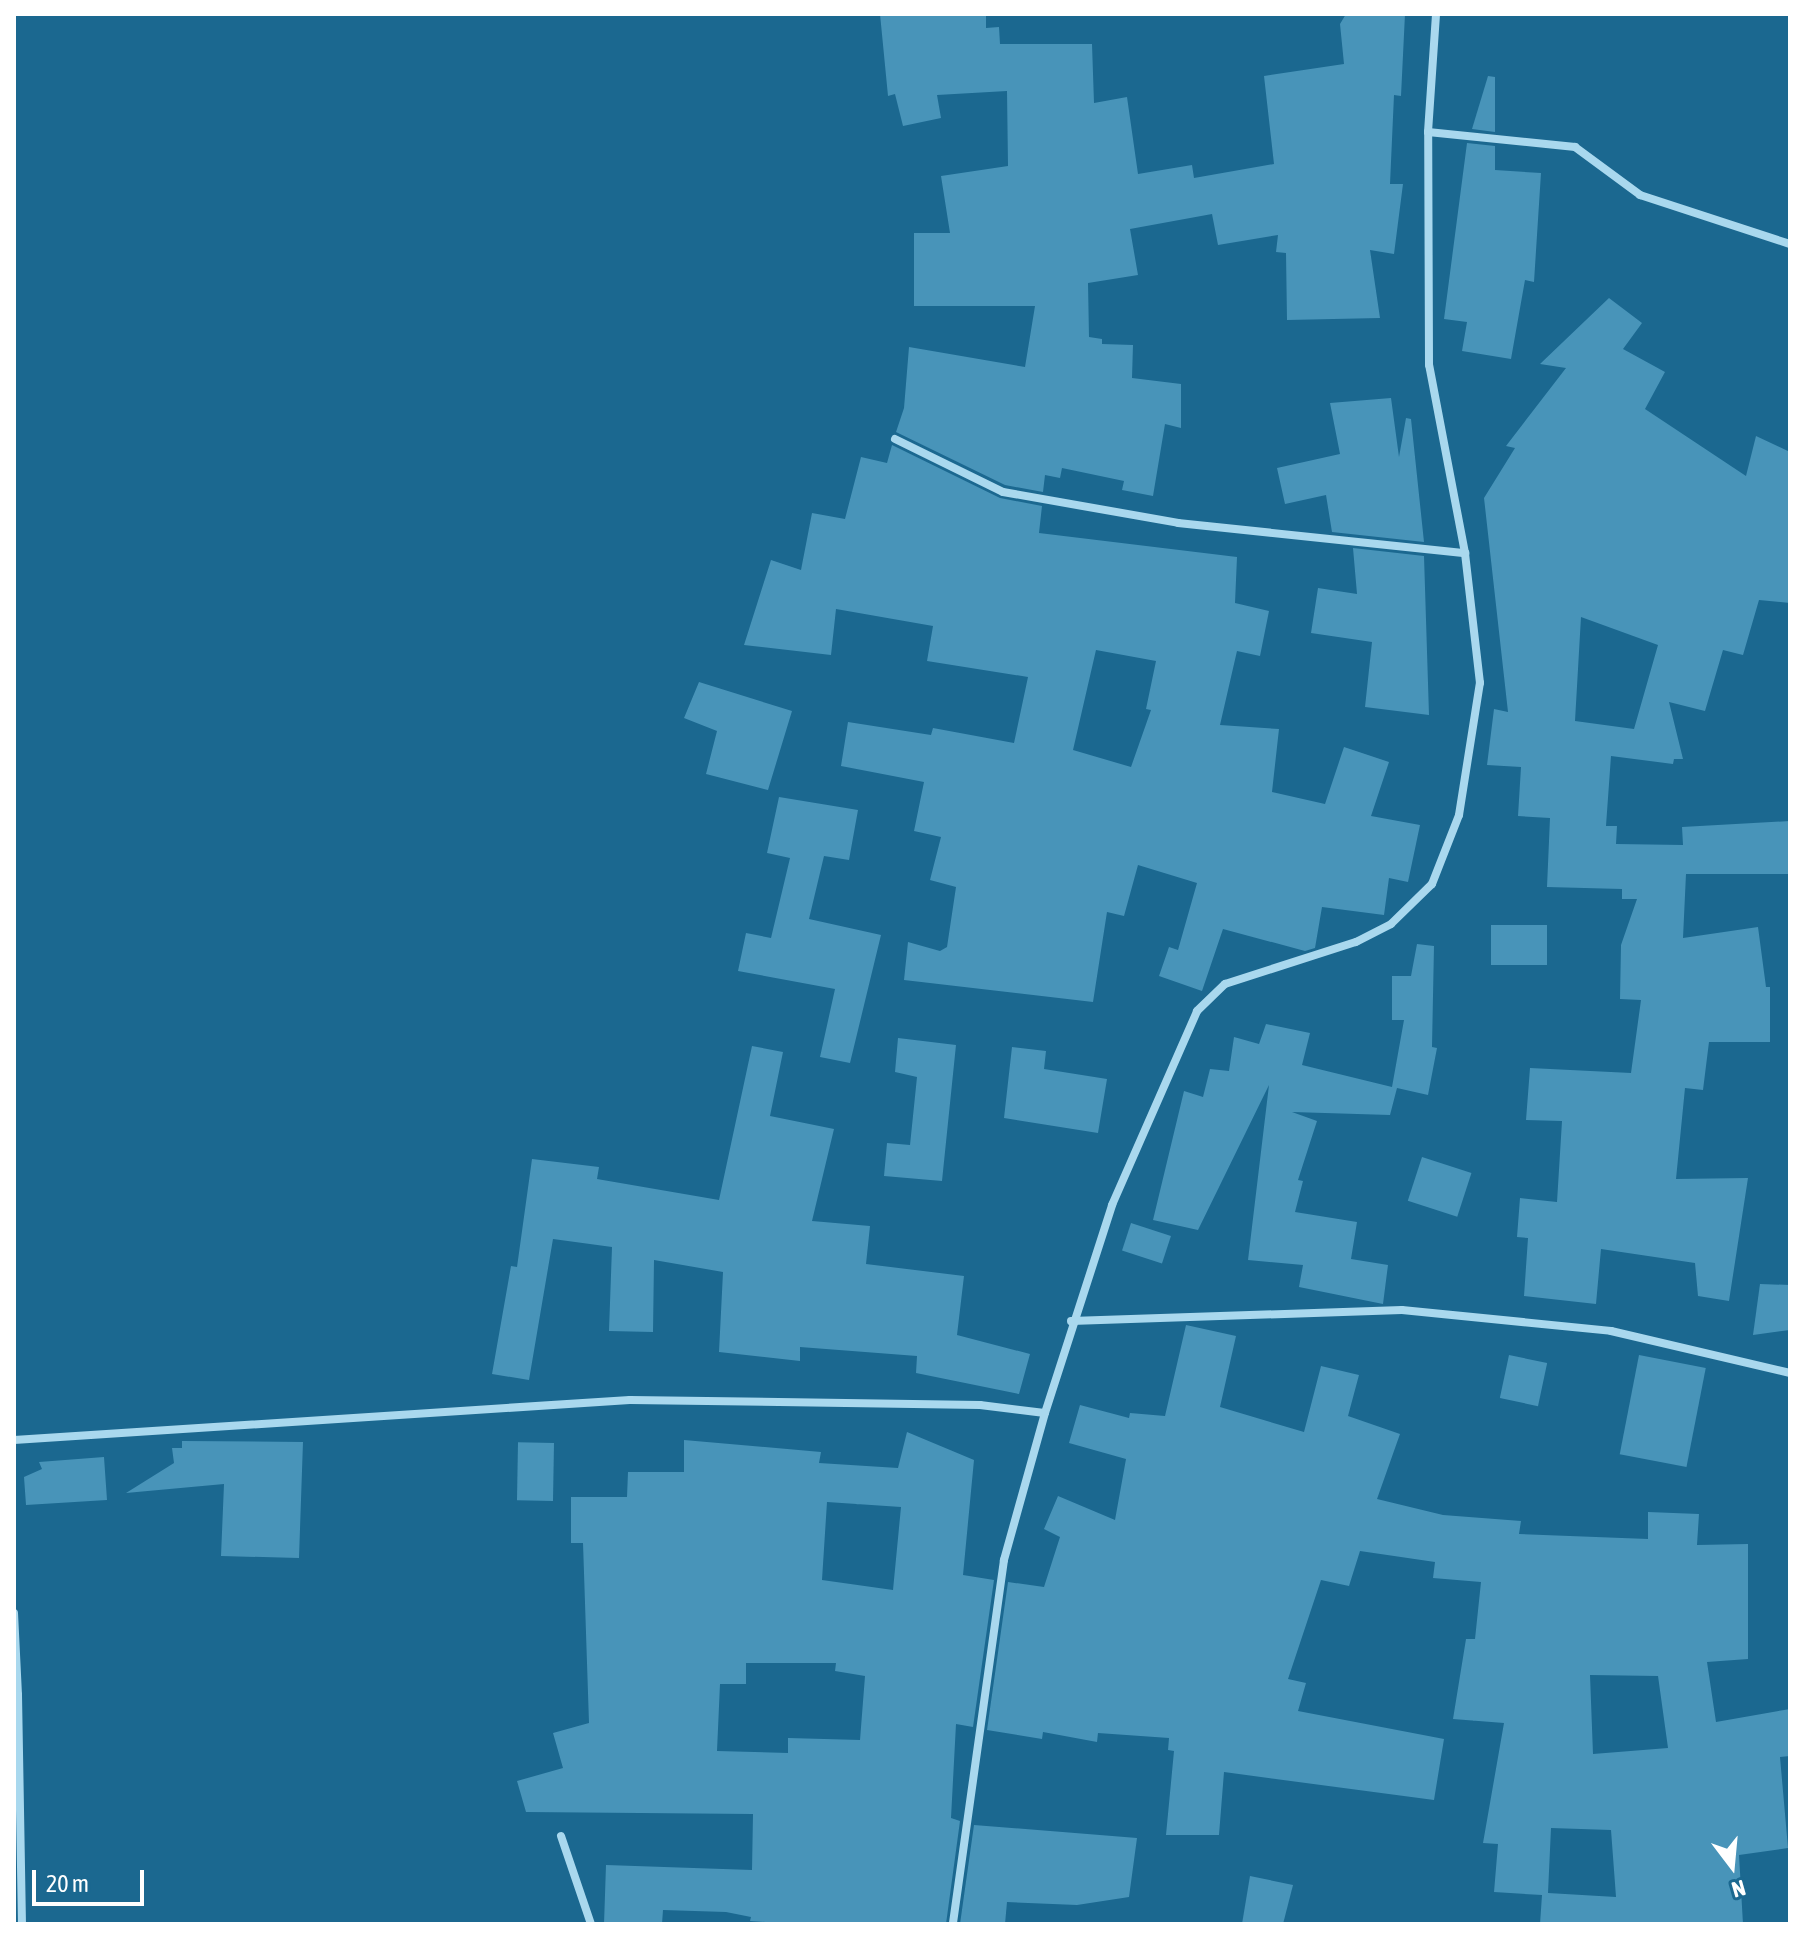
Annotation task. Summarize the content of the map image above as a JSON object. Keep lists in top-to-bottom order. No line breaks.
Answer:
{"scale_bar":"20 m","north":"bottom"}
